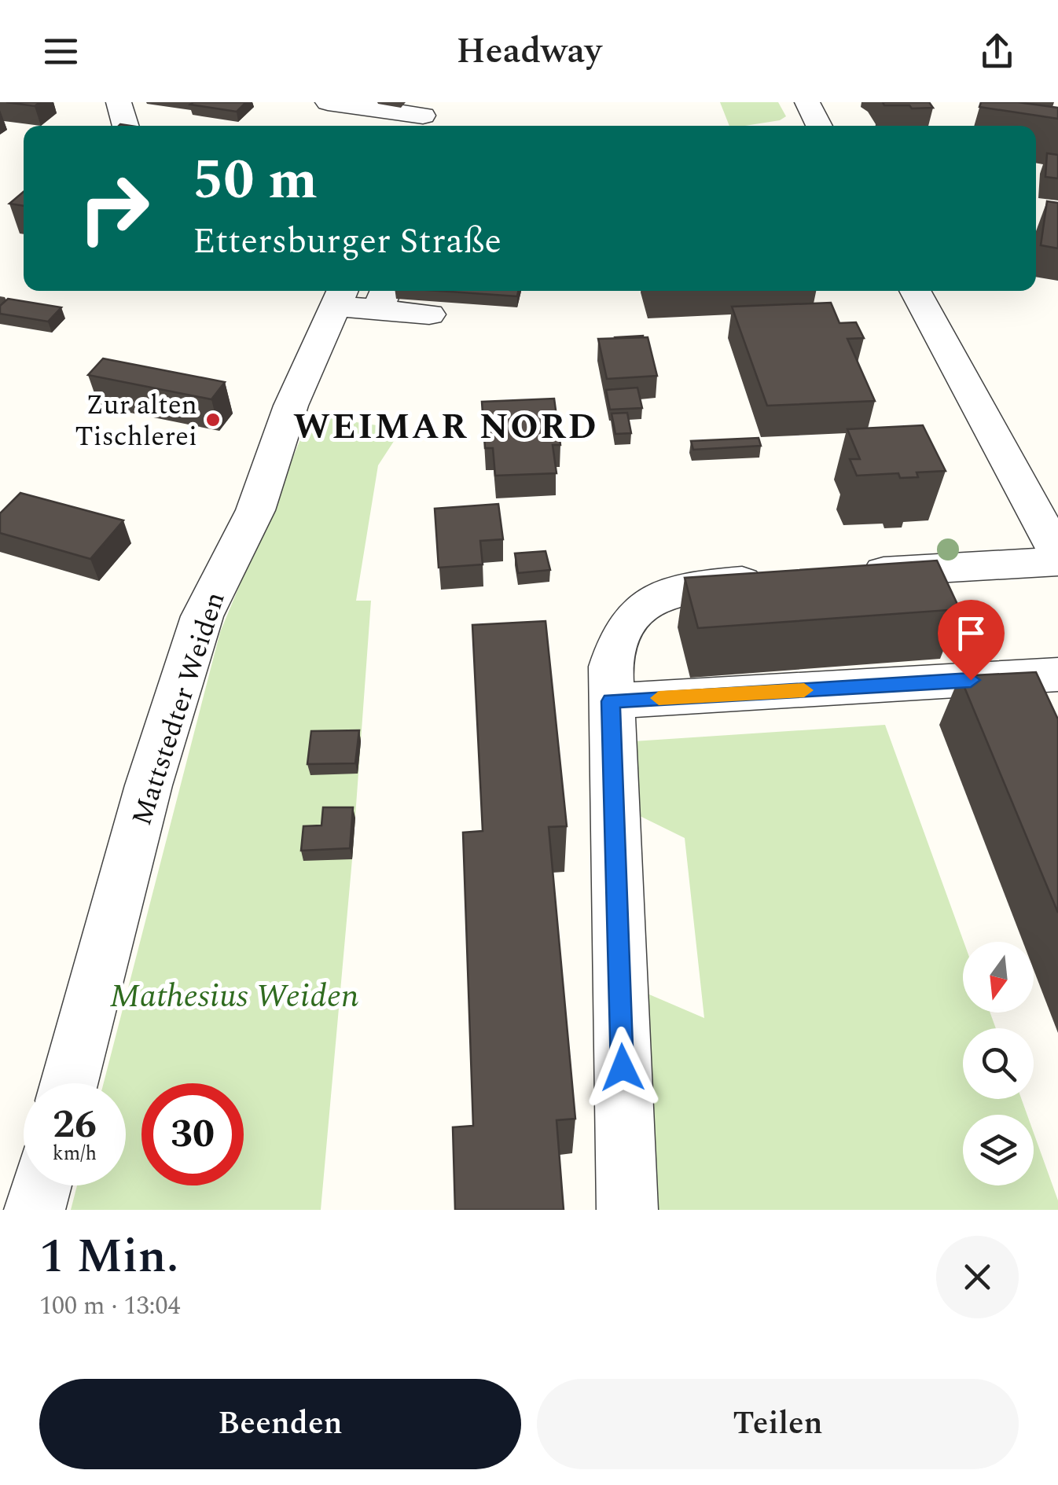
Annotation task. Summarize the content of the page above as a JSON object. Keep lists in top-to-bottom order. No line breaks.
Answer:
{"streets":{"street":["Mattstedter Weiden"]},"districts":["WEIMAR NORD"],"parks":["Mathesius Weiden"],"places":["Zur alten Tischlerei"],"north":"bottom","page":{"header":"Headway","turn":["50 m","Ettersburger Straße"],"speed":"26 km/h","limit":"30","heading":["1 Min.","100 m · 13:04"],"buttons":["Beenden","Teilen"]}}
